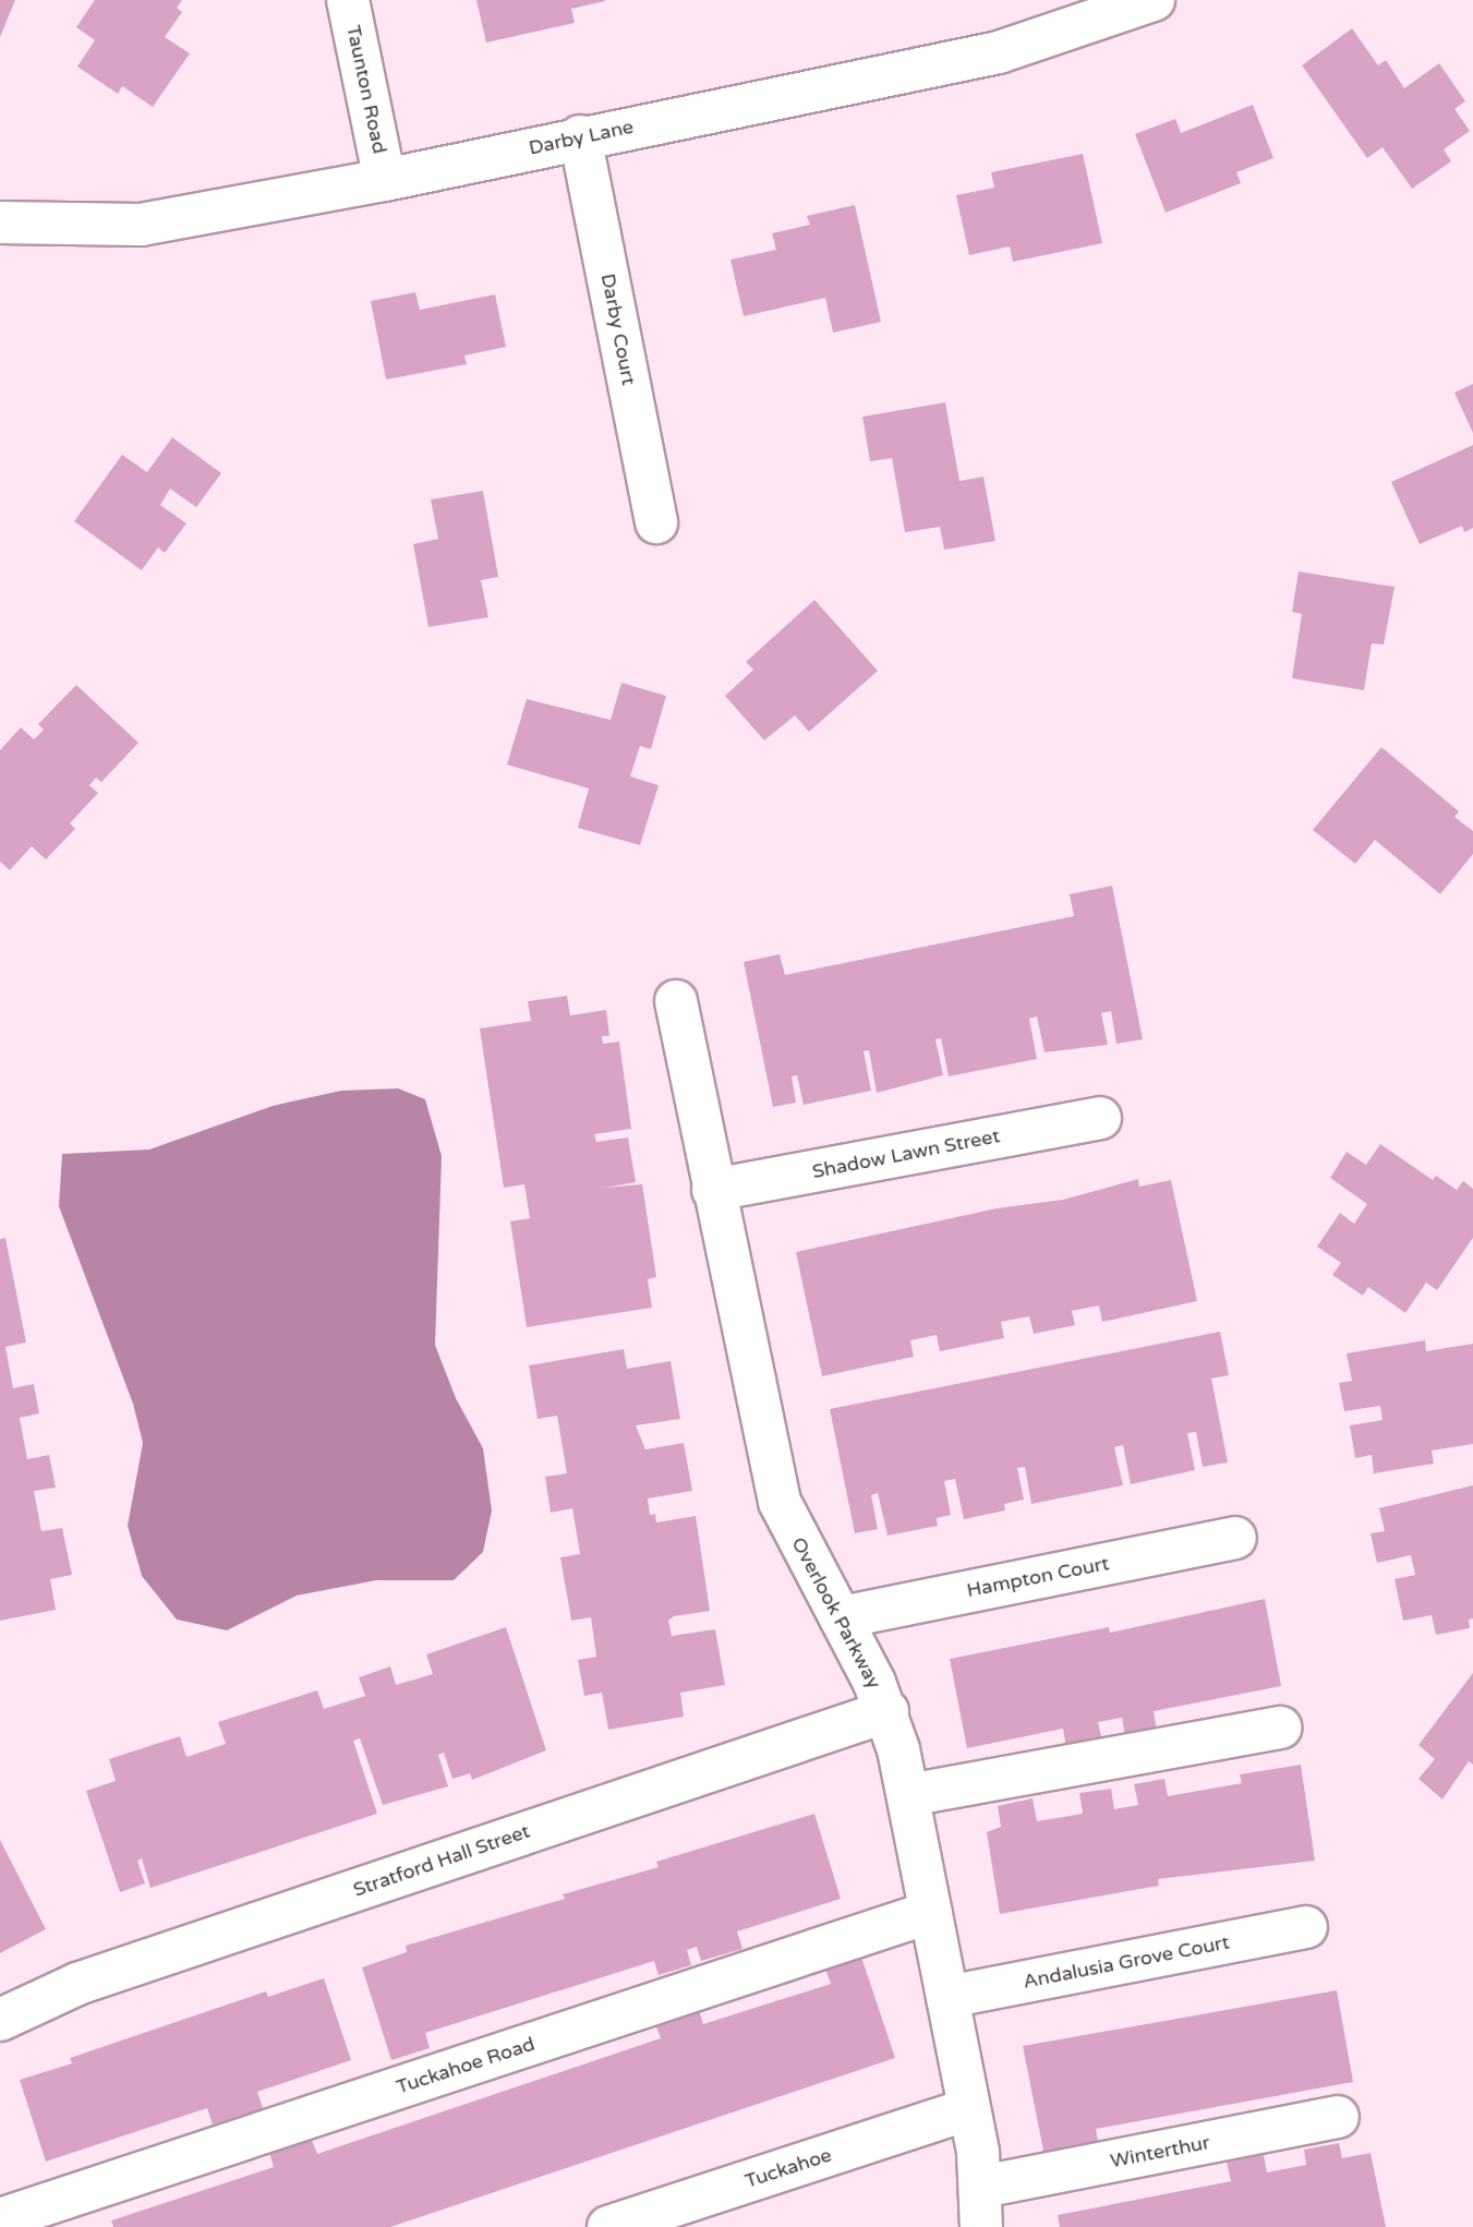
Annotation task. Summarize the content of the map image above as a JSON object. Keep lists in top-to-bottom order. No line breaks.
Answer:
{"streets":{"street":["Taunton Road","Darby Lane","Darby Court","Shadow Lawn Street","Hampton Court","Overlook Parkway","Stratford Hall Street","Andalusia Grove Court","Tuckahoe Road","Winterthur","Tuckahoe"]},"crossings":[["Taunton Road","Darby Lane"],["Darby Lane","Darby Court"],["Shadow Lawn Street","Overlook Parkway"],["Hampton Court","Overlook Parkway"],["Overlook Parkway","Stratford Hall Street"],["Overlook Parkway","Andalusia Grove Court"],["Overlook Parkway","Tuckahoe Road"],["Overlook Parkway","Winterthur"],["Overlook Parkway","Tuckahoe"]]}
